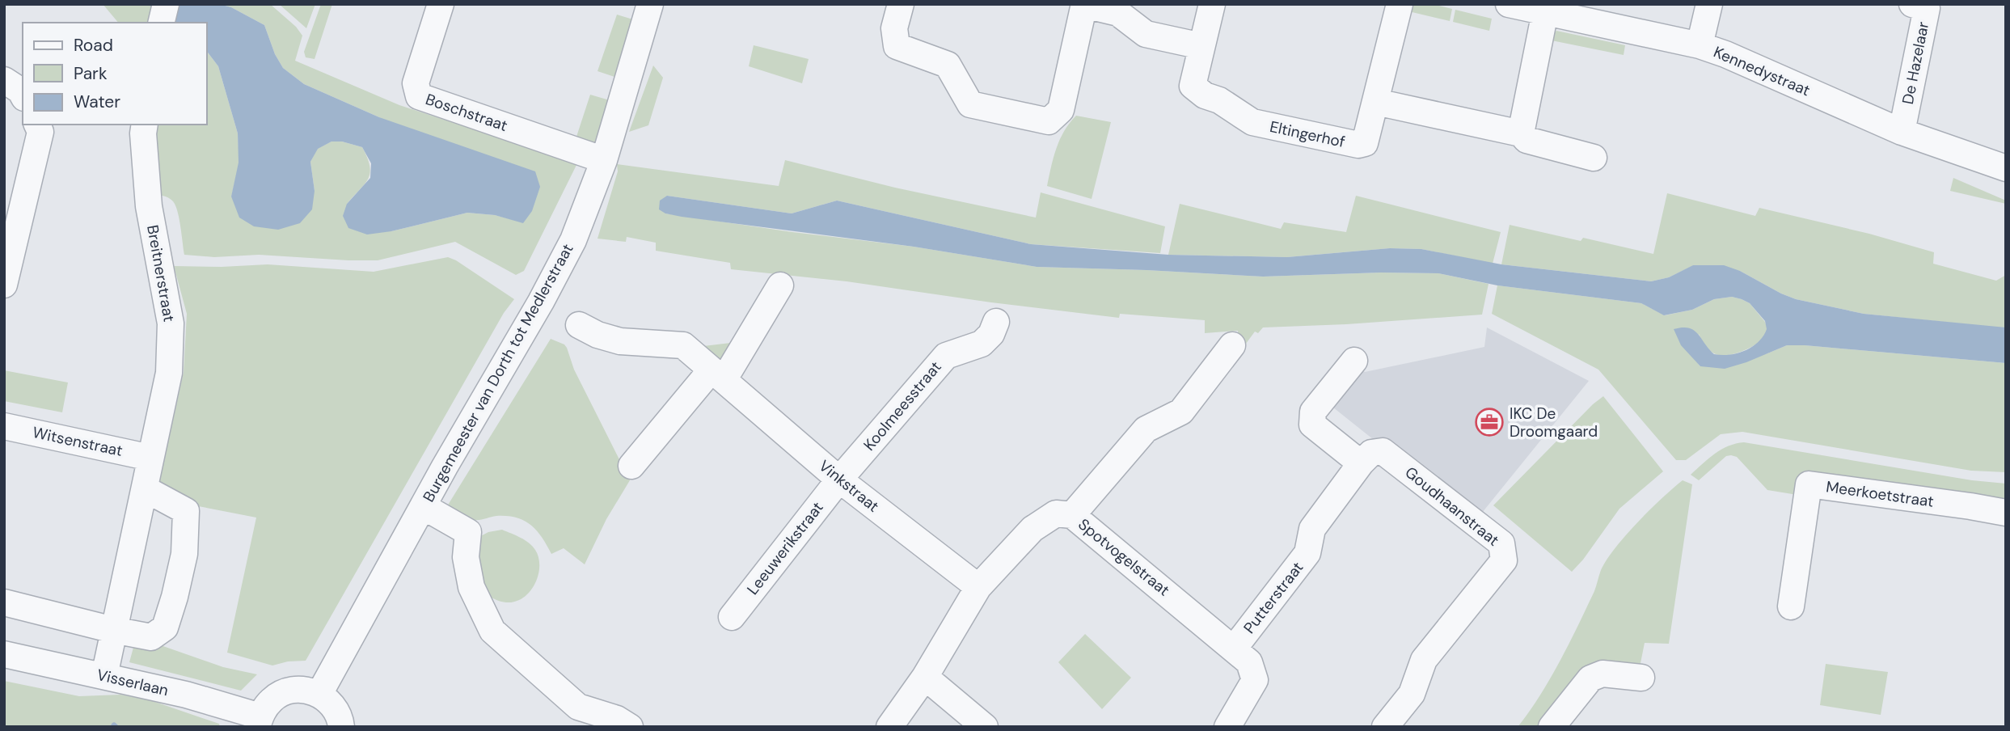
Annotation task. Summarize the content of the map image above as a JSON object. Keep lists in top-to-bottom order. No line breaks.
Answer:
{"streets":{"street":["De Hazelaar","Kennedystraat","Boschstraat","Eltingerhof","Breitnerstraat","Burgemeester van Dorth tot Medlerstraat","Koolmeesstraat","Witsenstraat","Vinkstraat","Meerkoetstraat","Goudhaanstraat","Leeuwerikstraat","Spotvogelstraat","Putterstraat","Visserlaan"]},"crossings":[["De Hazelaar","Kennedystraat"],["Boschstraat","Burgemeester van Dorth tot Medlerstraat"],["Breitnerstraat","Witsenstraat"],["Breitnerstraat","Visserlaan"],["Koolmeesstraat","Vinkstraat"],["Koolmeesstraat","Leeuwerikstraat"],["Vinkstraat","Leeuwerikstraat"],["Vinkstraat","Spotvogelstraat"],["Goudhaanstraat","Putterstraat"],["Spotvogelstraat","Putterstraat"]],"places":{"office":["IKC De Droomgaard"]},"legend":["Road","Park","Water"]}
